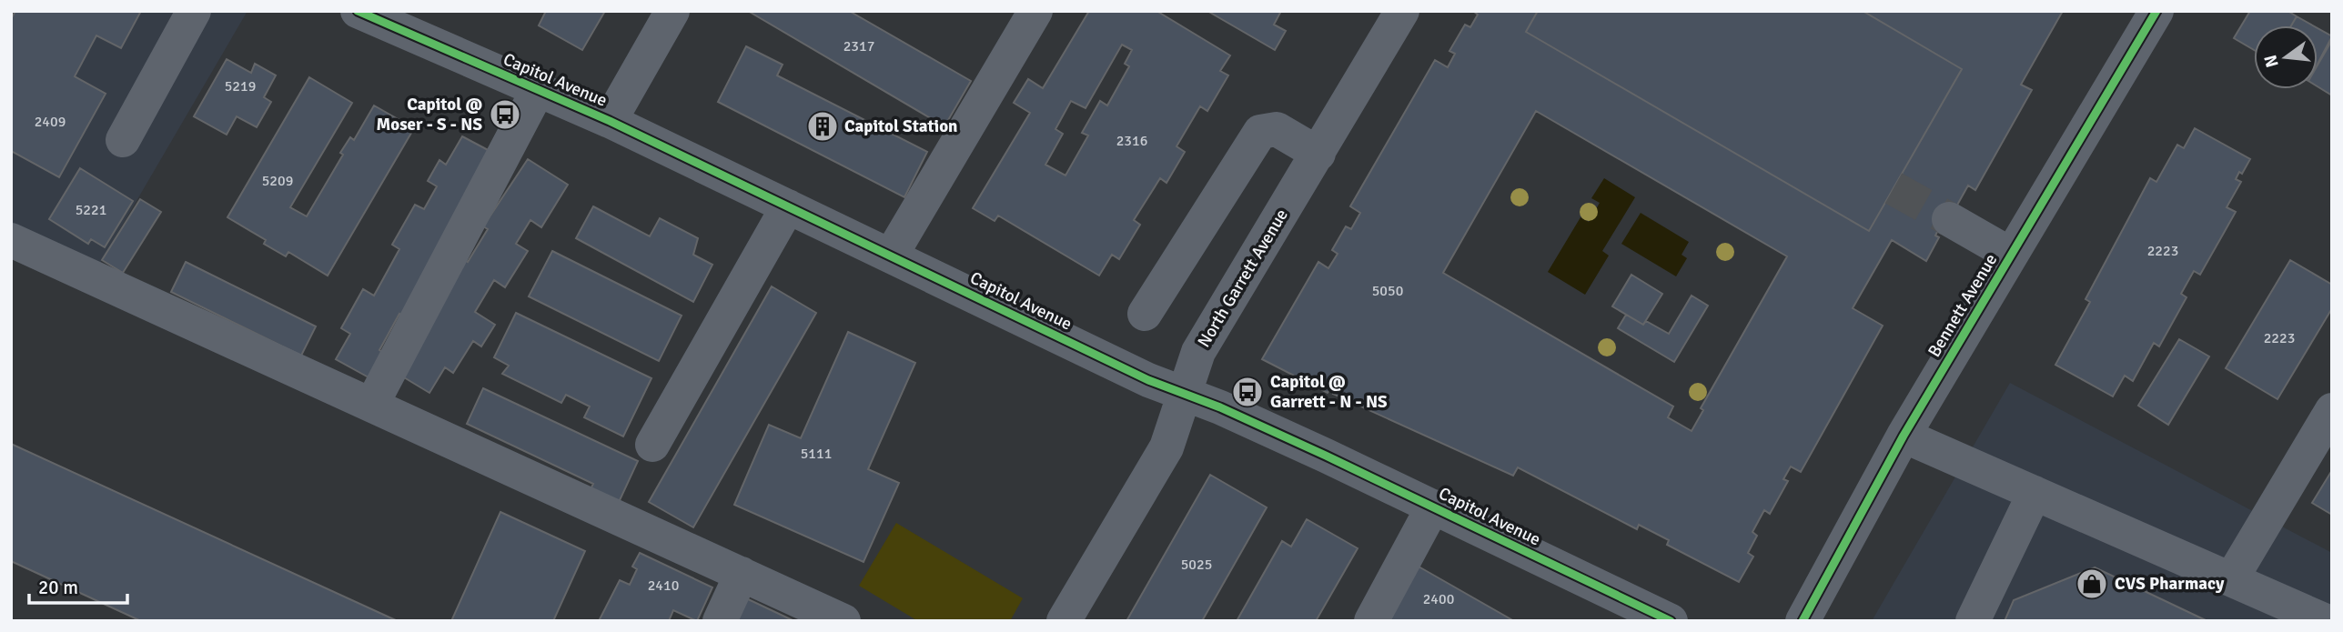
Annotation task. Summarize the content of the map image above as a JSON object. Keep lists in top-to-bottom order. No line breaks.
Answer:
{"streets":{"street":["Capitol Avenue","North Garrett Avenue","Bennett Avenue"]},"crossings":[["Capitol Avenue","North Garrett Avenue"]],"places":{"bus stop":["Capitol @ Moser - S - NS","Capitol @ Garrett - N - NS"],"building":["Capitol Station"],"shop":["CVS Pharmacy"]},"house_numbers":["2317","5219","2409","2316","5209","5221","2223","5050","2223","5111","5025","2410","2400"],"scale_bar":"20 m","north":"left"}
